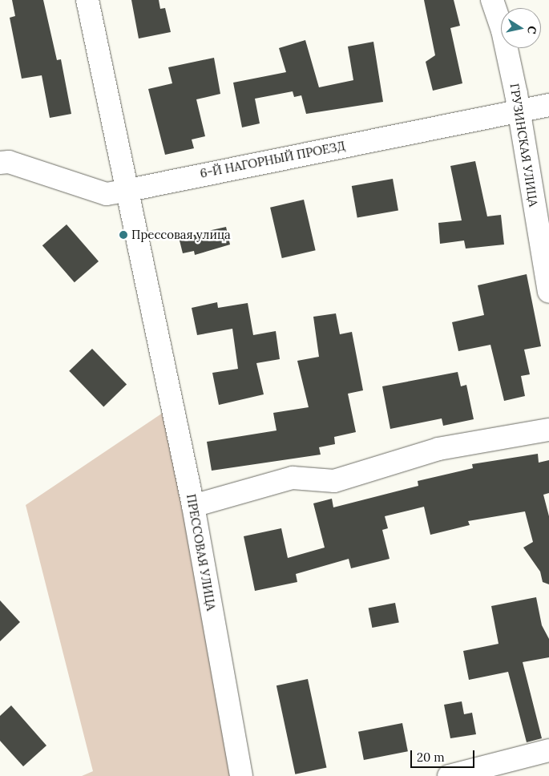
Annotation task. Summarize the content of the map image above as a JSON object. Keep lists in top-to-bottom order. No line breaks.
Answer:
{"streets":{"street":["ГРУЗИНСКАЯ УЛИЦА","6-Й НАГОРНЫЙ ПРОЕЗД","ПРЕССОВАЯ УЛИЦА"]},"crossings":[["ГРУЗИНСКАЯ УЛИЦА","6-Й НАГОРНЫЙ ПРОЕЗД"],["6-Й НАГОРНЫЙ ПРОЕЗД","ПРЕССОВАЯ УЛИЦА"]],"places":["Прессовая улица"],"scale_bar":"20 m","north":"right"}
